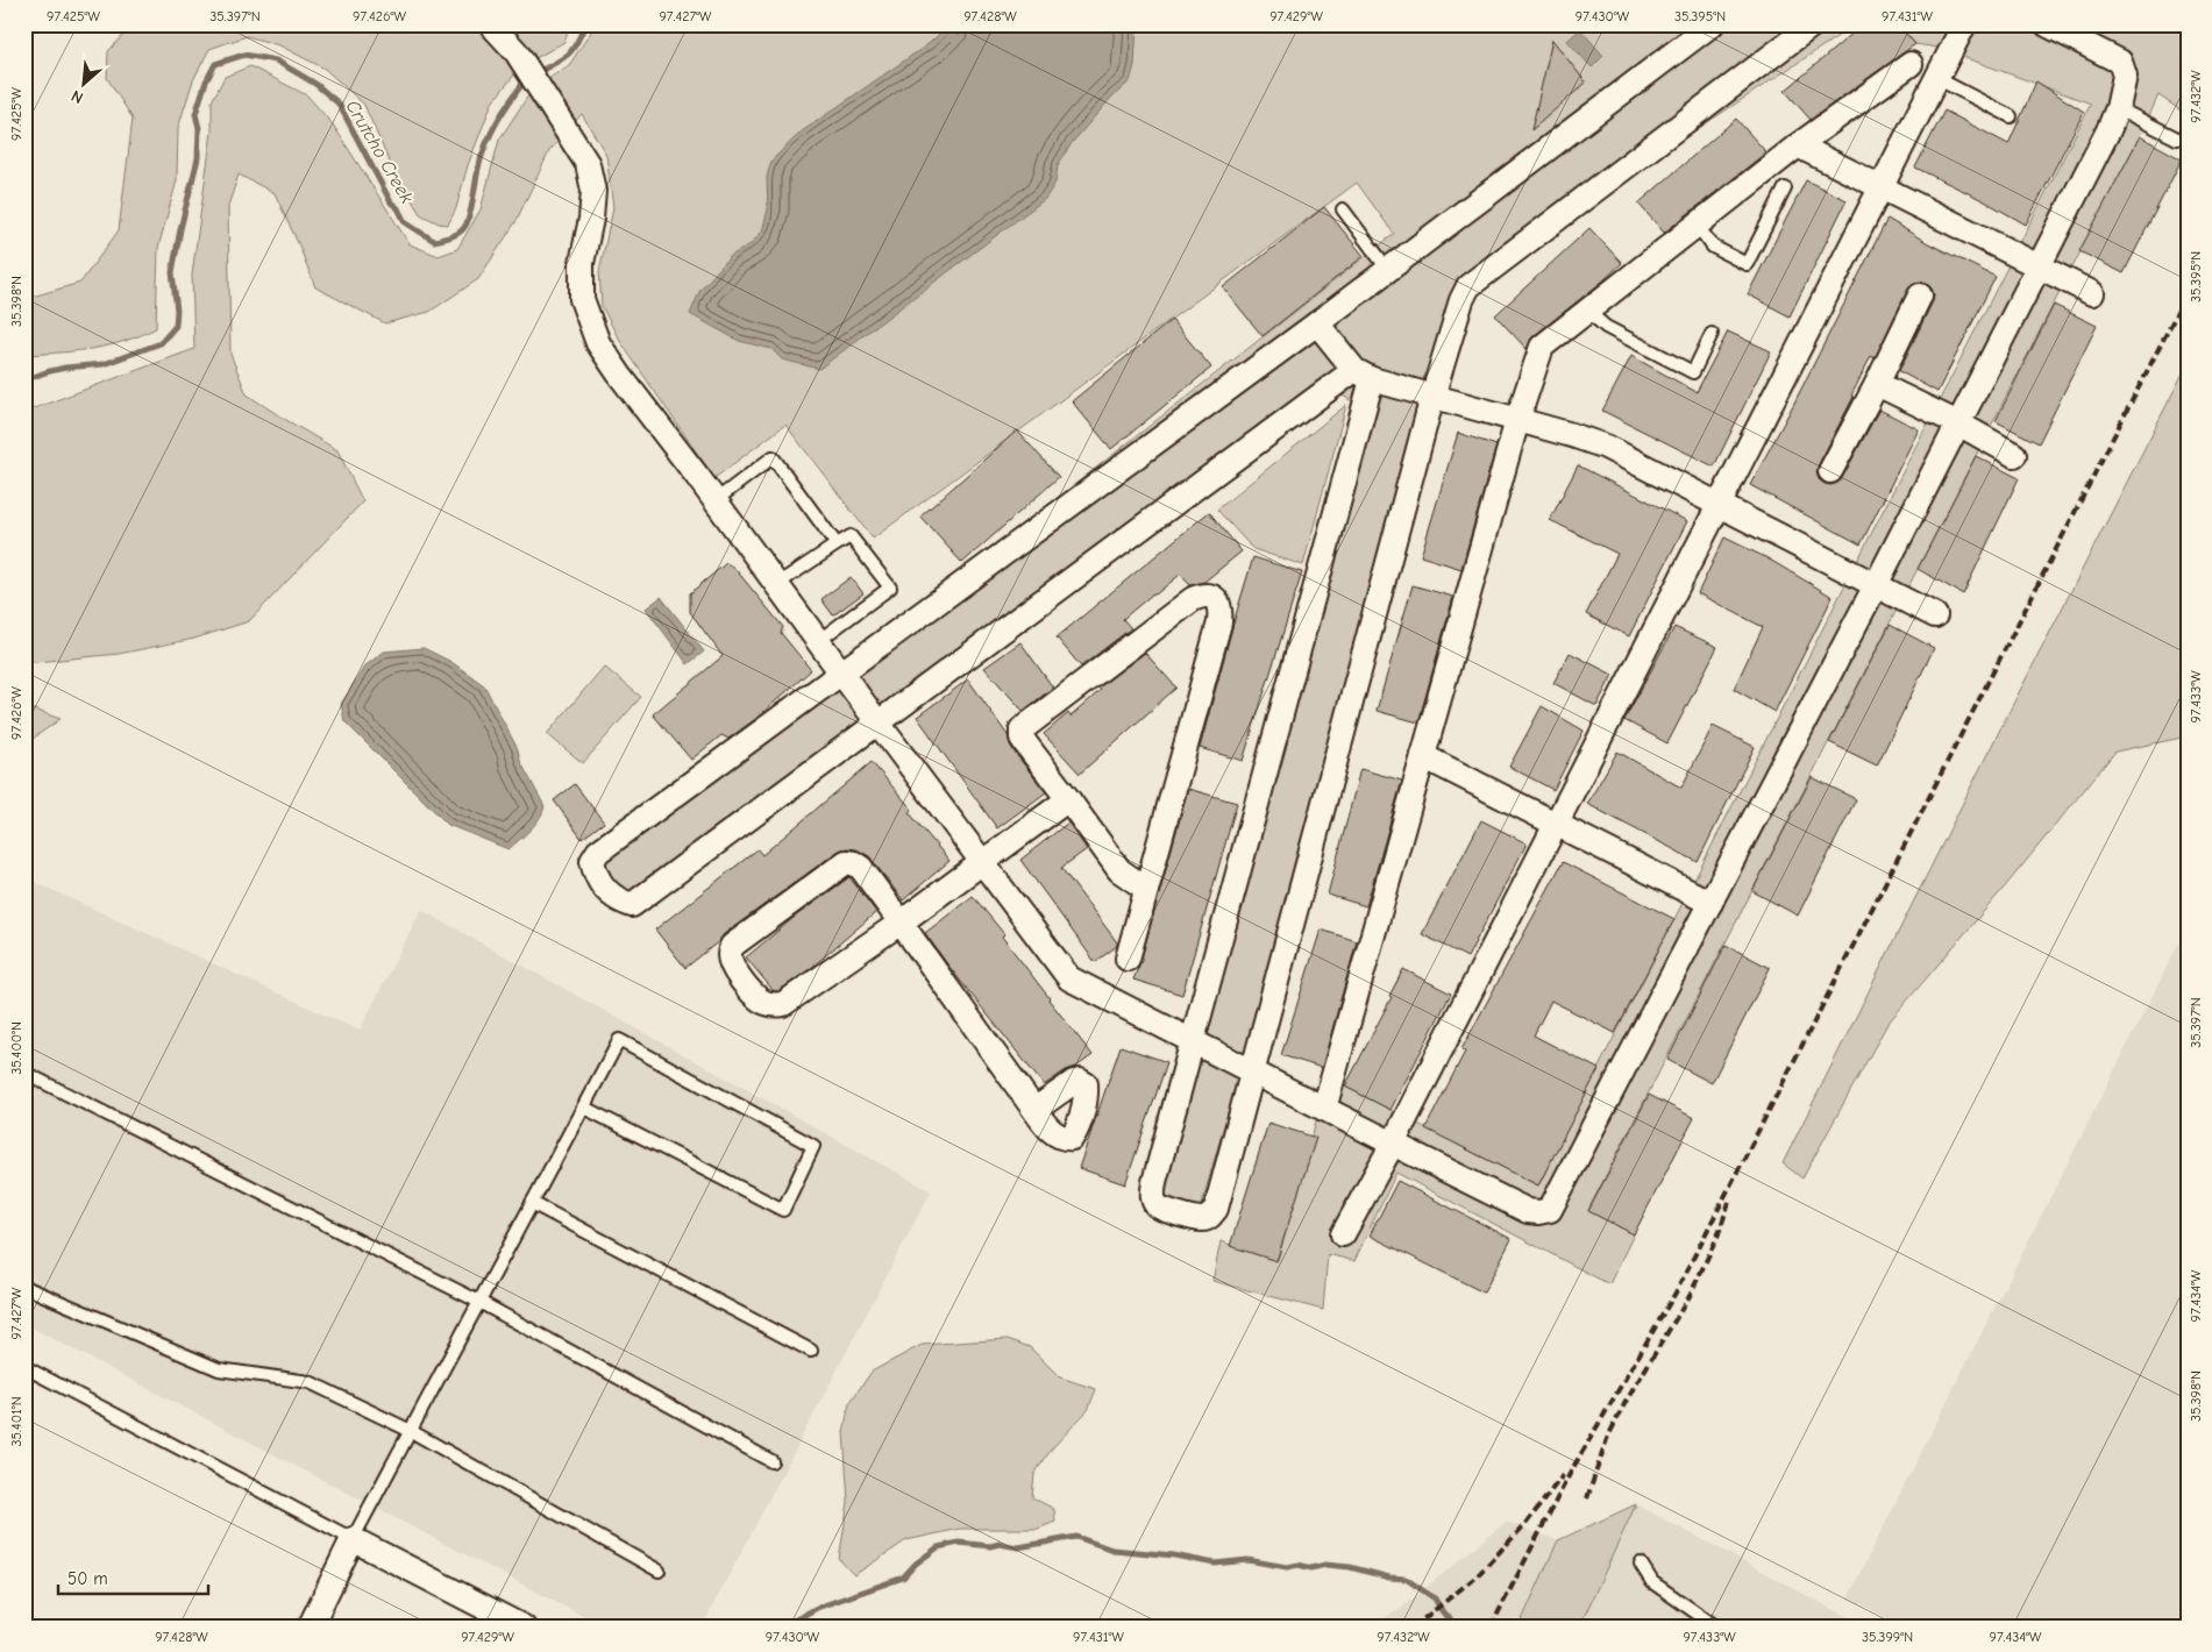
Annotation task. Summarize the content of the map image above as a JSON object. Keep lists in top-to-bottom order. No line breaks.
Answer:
{"water":["Crutcho Creek"],"scale_bar":"50 m","north":"bottom left","coordinates":["97.425°W","35.397°N","97.426°W","97.427°W","97.428°W","97.429°W","97.430°W","35.395°N","97.431°W","97.432°W","35.398°N","97.433°W","35.400°N","97.434°W","35.401°N","35.399°N"]}
